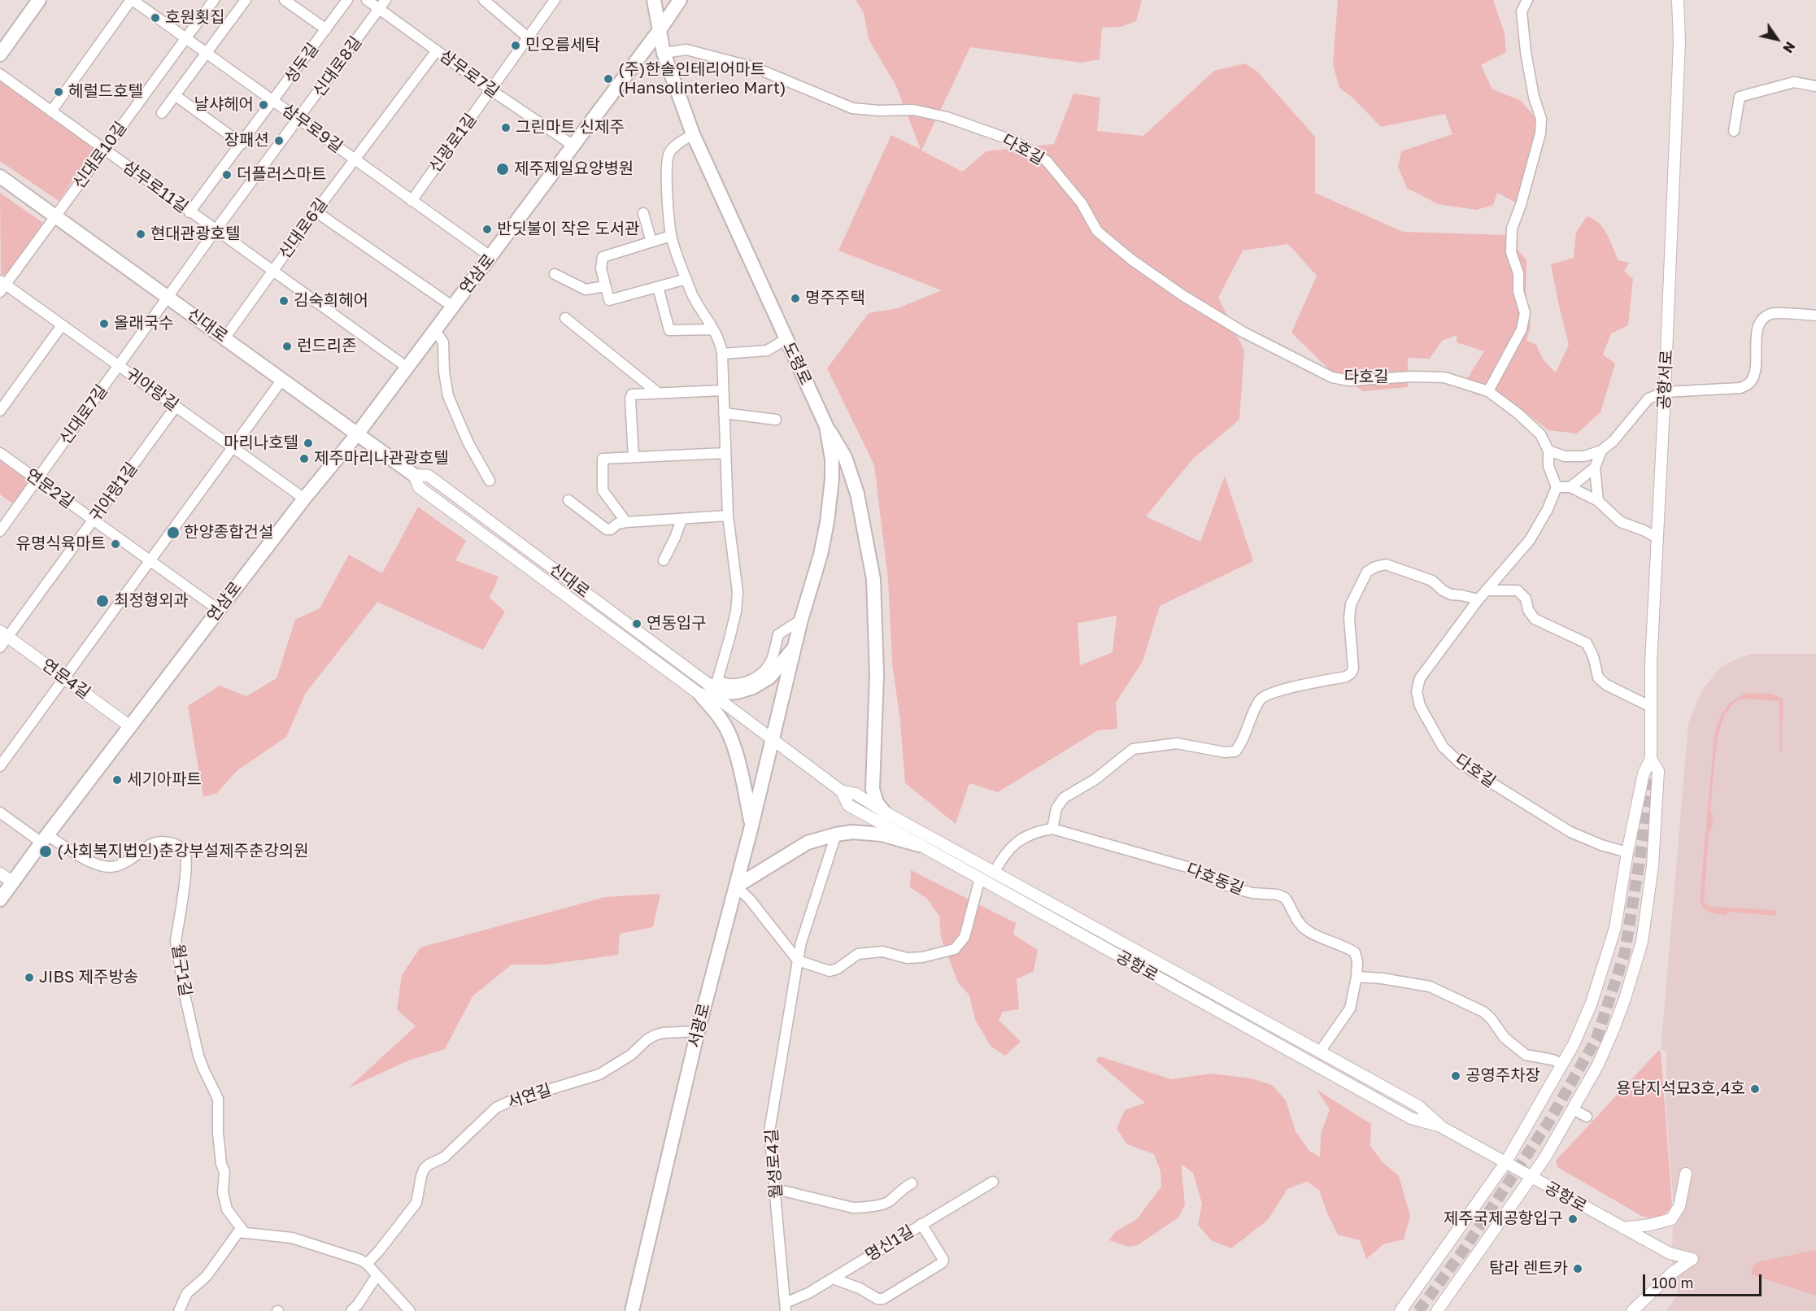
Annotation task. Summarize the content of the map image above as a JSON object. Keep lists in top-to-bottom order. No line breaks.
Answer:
{"streets":{"main road":["연삼로","신대로","도령로","서광로"],"street":["성두길","신대로8길","삼무로7길","삼무로9길","신광로1길","다호길","신대로10길","삼무로11길","신대로6길","공항서로","귀아랑길","신대로7길","연문2길","귀아랑1길","연문4길","다호동길","공항로","월구1길","서연길","월성로4길","명신1길"]},"crossings":[["성두길","삼무로9길"],["성두길","삼무로11길"],["신대로8길","삼무로7길"],["신대로8길","삼무로9길"],["신대로8길","삼무로11길"],["신대로8길","신대로"],["신대로8길","신대로7길"],["삼무로7길","신광로1길"],["삼무로7길","신대로6길"],["삼무로7길","연삼로"],["삼무로9길","신광로1길"],["삼무로9길","신대로10길"],["삼무로9길","신대로6길"],["삼무로9길","연삼로"],["다호길","도령로"],["신대로10길","삼무로11길"],["신대로10길","신대로"],["신대로10길","귀아랑길"],["삼무로11길","신대로6길"],["삼무로11길","연삼로"],["신대로6길","연삼로"],["신대로6길","신대로"],["연삼로","신대로"],["연삼로","도령로"],["연삼로","귀아랑길"],["연삼로","연문2길"],["연삼로","연문4길"],["연삼로","월구1길"],["신대로","도령로"],["신대로","신대로7길"],["신대로","공항로"],["신대로","서광로"],["도령로","공항로"],["도령로","서광로"],["귀아랑길","신대로7길"],["귀아랑길","귀아랑1길"],["신대로7길","연문2길"],["연문2길","귀아랑1길"],["귀아랑1길","연문4길"],["공항로","서광로"],["서광로","서연길"],["월성로4길","명신1길"]],"places":["호원횟집","민오름세탁","(주)한솔인테리어마트 (Hansolinterieo Mart)","헤럴드호텔","날샤헤어","그린마트 신제주","장패션","제주제일요양병원","더플러스마트","반딧불이 작은 도서관","현대관광호텔","명주주택","김숙희헤어","올래국수","런드리존","마리나호텔","제주마리나관광호텔","한양종합건설","유명식육마트","최정형외과","연동입구","세기아파트","(사회복지법인)춘강부설제주춘강의원","JIBS 제주방송","공영주차장","용담지석묘3호,4호","제주국제공항입구","탐라 렌트카"],"scale_bar":"100 m","north":"bottom right"}
